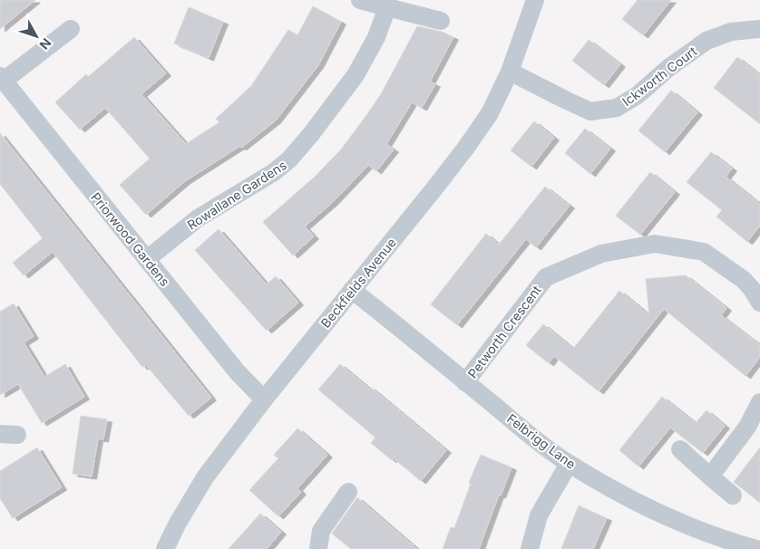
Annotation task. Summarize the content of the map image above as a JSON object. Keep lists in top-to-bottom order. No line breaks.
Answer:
{"streets":{"street":["Ickworth Court","Rowallane Gardens","Priorwood Gardens","Beckfields Avenue","Petworth Crescent","Felbrigg Lane"]},"crossings":[["Ickworth Court","Beckfields Avenue"],["Rowallane Gardens","Priorwood Gardens"],["Priorwood Gardens","Beckfields Avenue"],["Beckfields Avenue","Felbrigg Lane"],["Petworth Crescent","Felbrigg Lane"]],"north":"bottom right"}
